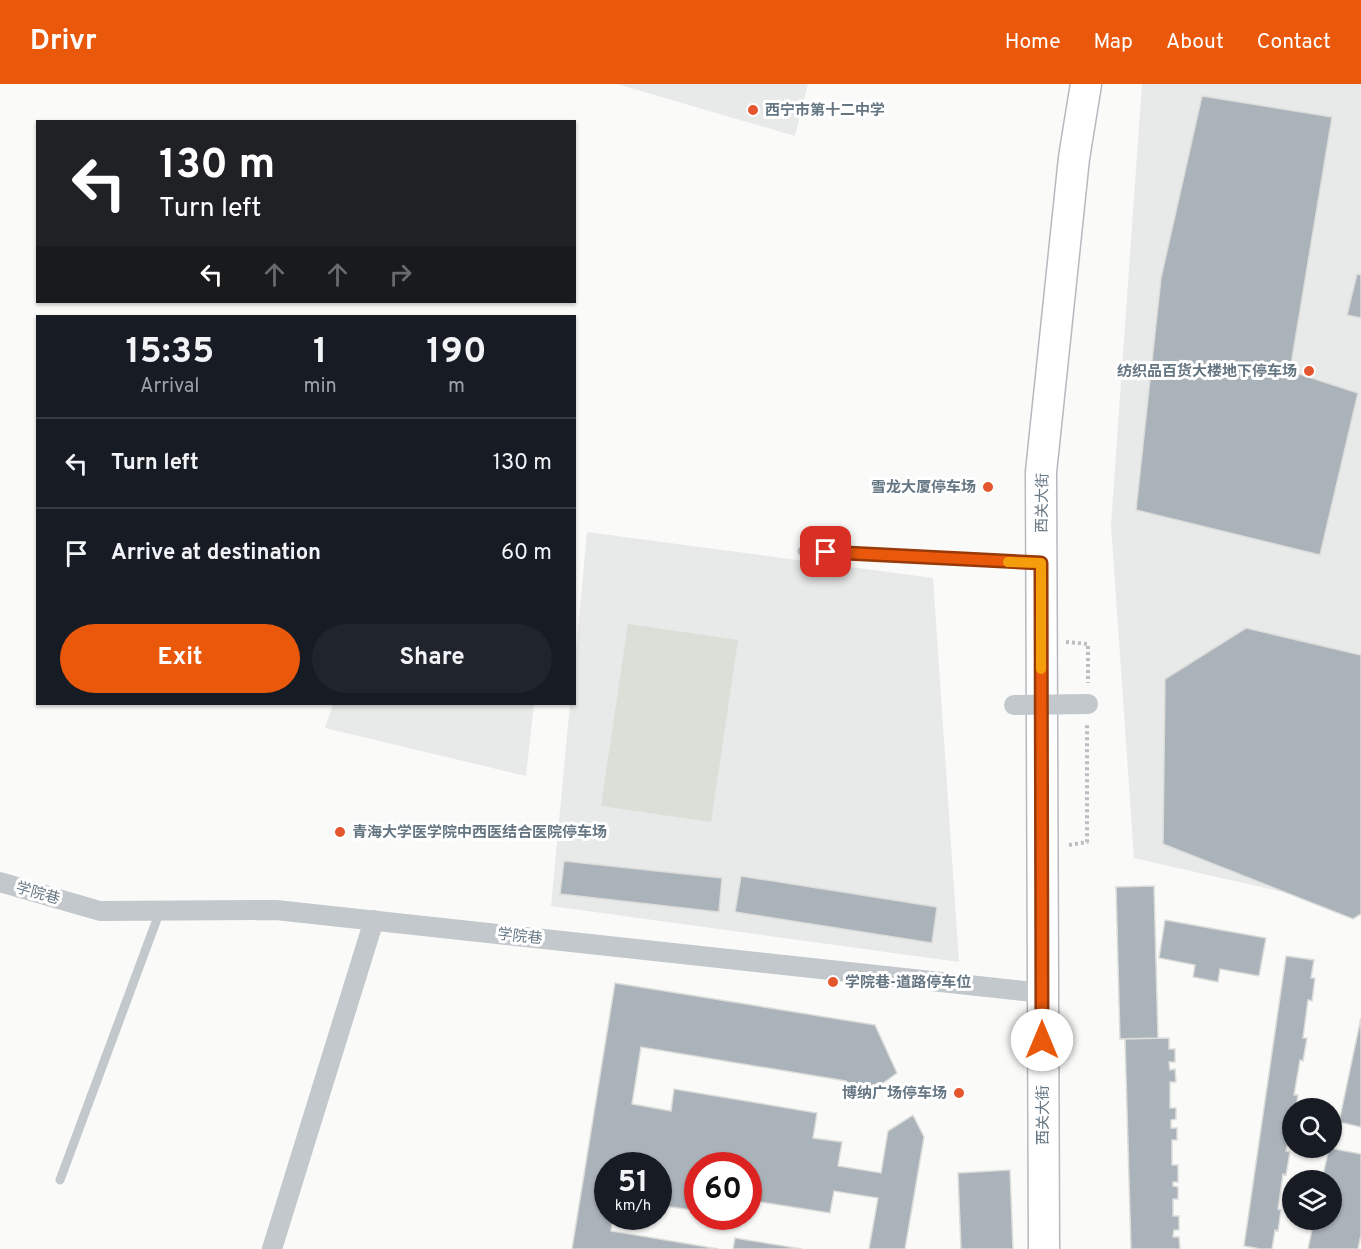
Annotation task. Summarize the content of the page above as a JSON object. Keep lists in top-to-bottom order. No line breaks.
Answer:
{"streets":{"main road":["西关大街"],"street":["学院巷"]},"crossings":[["西关大街","学院巷"]],"places":["西宁市第十二中学","纺织品百货大楼地下停车场","雪龙大厦停车场","青海大学医学院中西医结合医院停车场","学院巷-道路停车位","博纳广场停车场"],"page":{"header":"Drivr","nav":["Home","Map","About","Contact"],"turn":["130 m","Turn left"],"eta":["15:35","Arrival","1","min","190","m"],"list":[{"name":"Turn left","value":"130 m"},{"name":"Arrive at destination","value":"60 m"}],"buttons":["Exit","Share"],"speed":"51 km/h","limit":"60"}}
